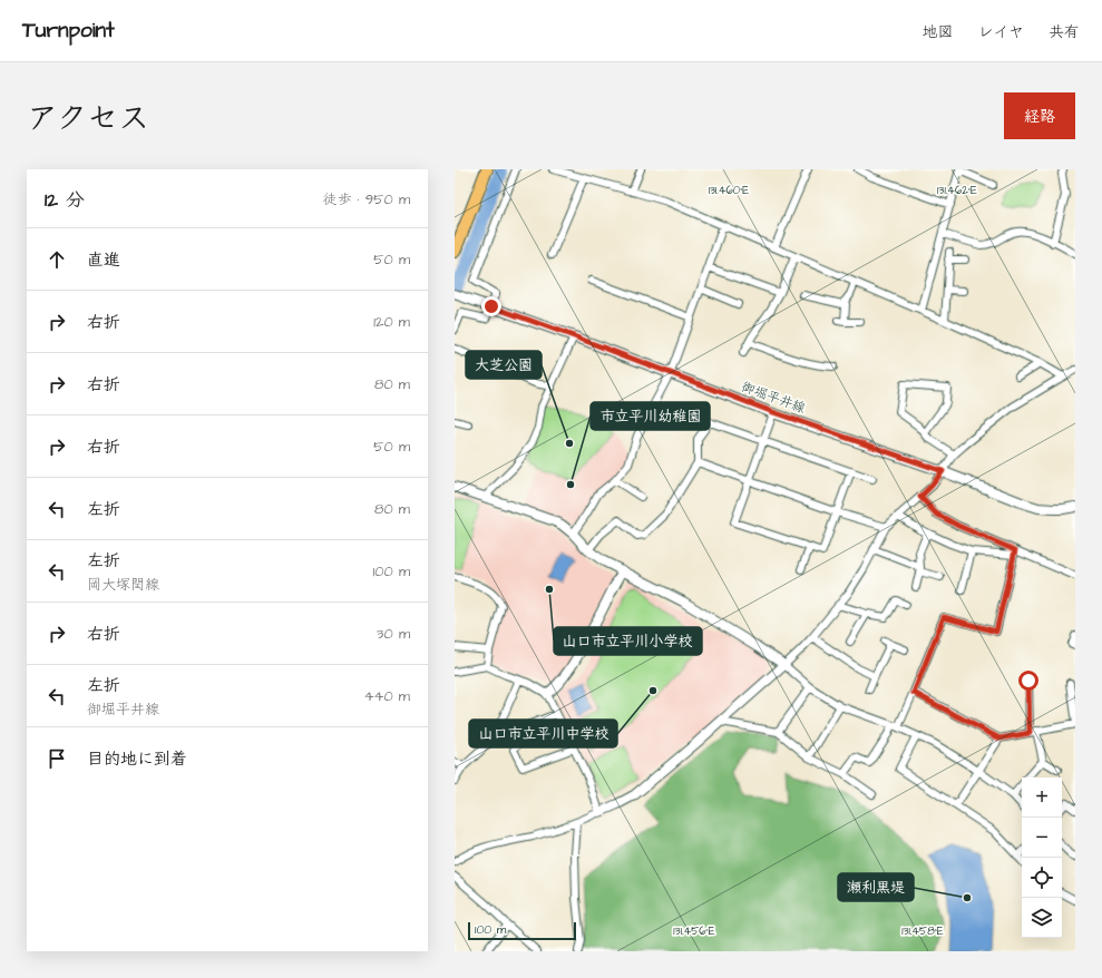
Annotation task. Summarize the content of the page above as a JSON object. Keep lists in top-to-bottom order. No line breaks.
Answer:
{"streets":{"street":["御堀平井線"]},"places":["大芝公園","市立平川幼稚園","山口市立平川小学校","山口市立平川中学校","瀬利黒堤"],"scale_bar":"100 m","page":{"header":"Turnpoint","nav":["地図","レイヤ","共有"],"title":"アクセス","buttons":"経路","heading":["12 分","徒歩 · 950 m"],"list":[["直進","50 m"],["右折","120 m"],["右折","80 m"],["右折","50 m"],["左折","80 m"],["左折","岡大塚閏線","100 m"],["右折","30 m"],["左折","御堀平井線","440 m"],"目的地に到着"],"map_buttons":["+","−"],"scale":"100 m"},"coordinates":["131.460°E","131.462°E","131.456°E","131.458°E"]}
